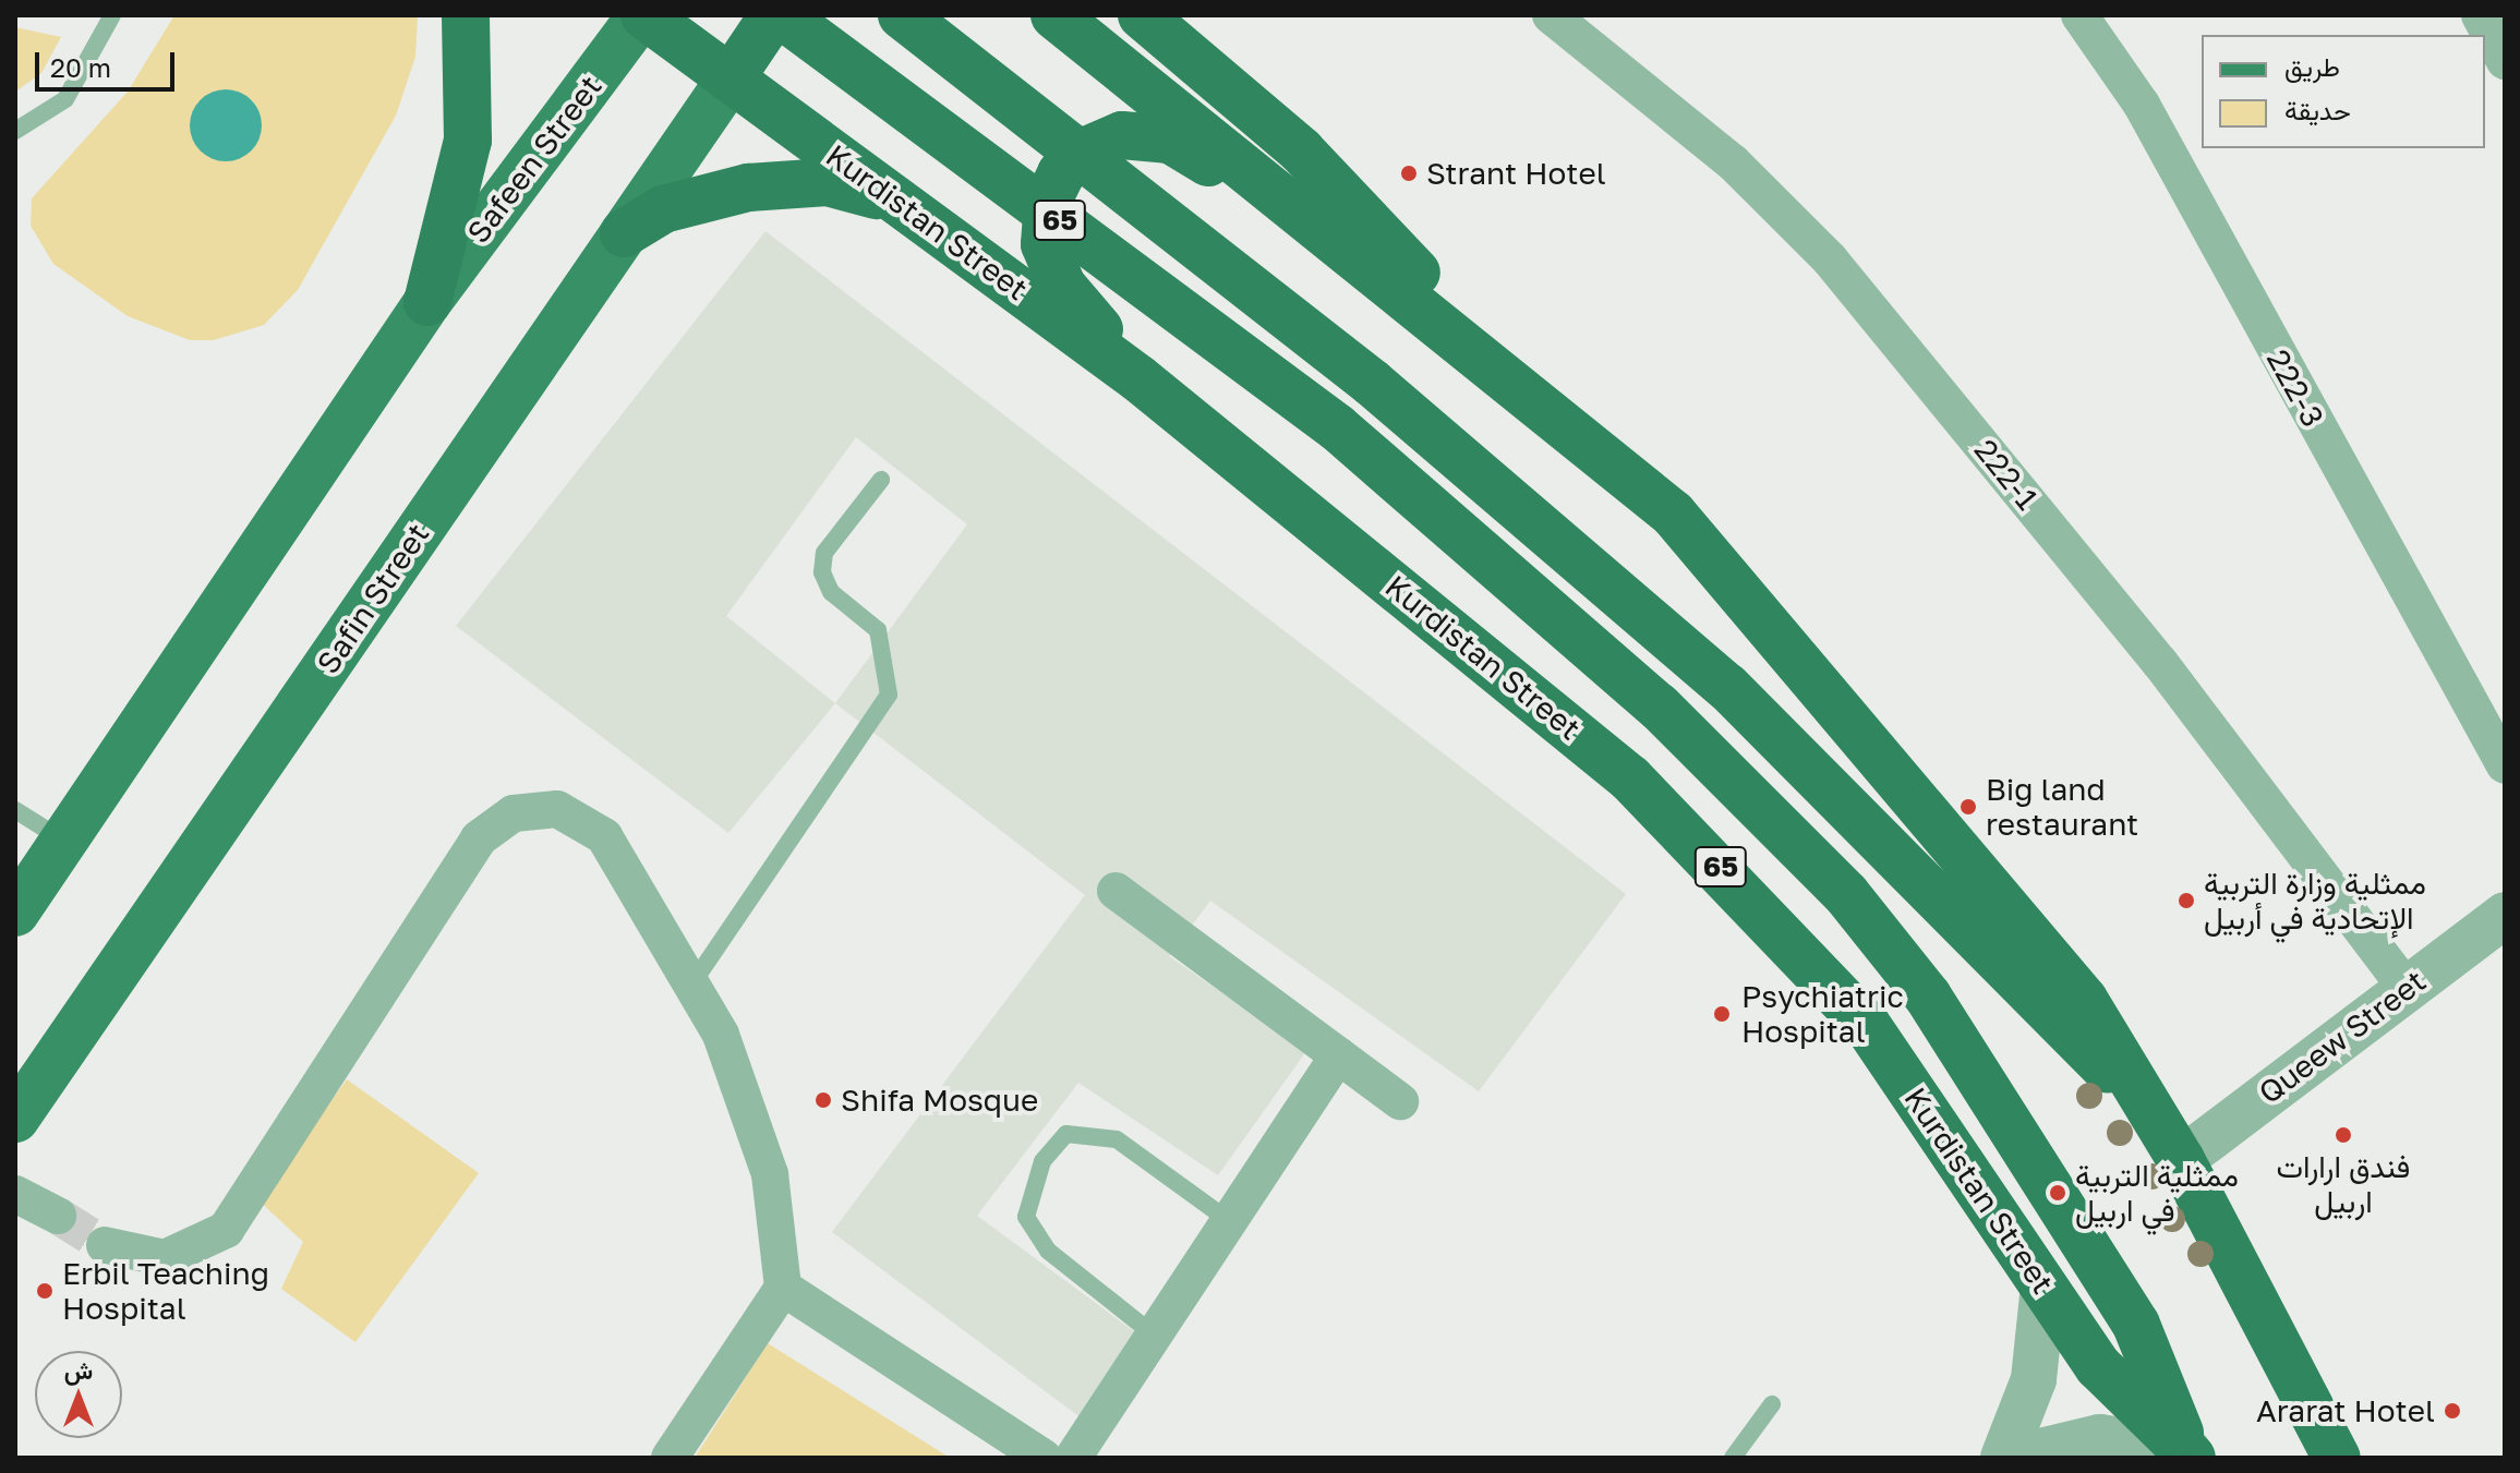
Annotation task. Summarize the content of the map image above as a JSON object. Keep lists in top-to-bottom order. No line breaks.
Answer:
{"streets":{"highway":["65","Kurdistan Street"],"main road":["Safeen Street","Safin Street"],"street":["222-3","222-1","Queew Street"]},"crossings":[["Safeen Street","Kurdistan Street"],["65","Queew Street"],["Kurdistan Street","Safin Street"],["222-1","Queew Street"]],"places":["Strant Hotel","Big land restaurant","ممثلية وزارة التربية الإتحادية في أربيل","Psychiatric Hospital","Shifa Mosque","فندق ارارات اربيل","ممثلية التربية في اربيل","Erbil Teaching Hospital","Ararat Hotel"],"legend":["طريق","حديقة"],"scale_bar":"20 m","north":"top"}
